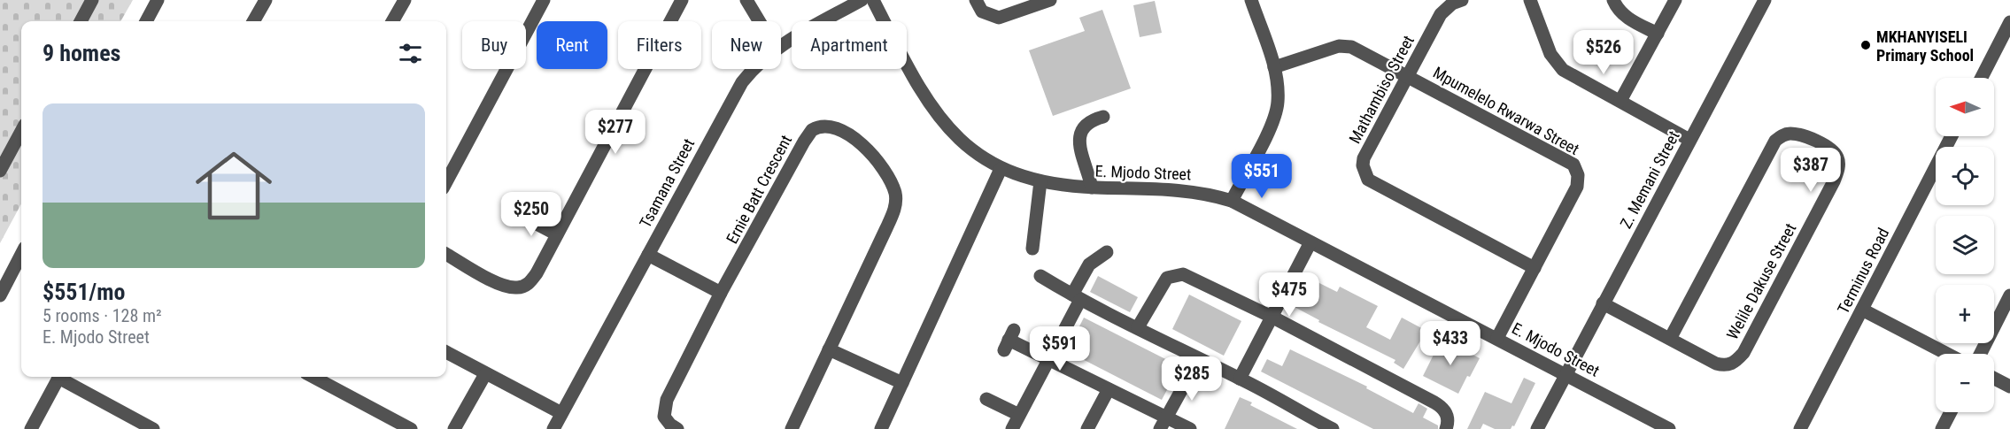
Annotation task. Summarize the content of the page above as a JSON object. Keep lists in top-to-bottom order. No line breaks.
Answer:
{"streets":{"street":["Mathambiso Street","Mpumelelo Rwarwa Street","E. Mjodo Street","Z. Memani Street","Tsamana Street","Ernie Batt Crescent","Terminus Road","Welile Dakuse Street"]},"crossings":[["Mathambiso Street","Mpumelelo Rwarwa Street"],["Mpumelelo Rwarwa Street","E. Mjodo Street"],["E. Mjodo Street","Z. Memani Street"],["Z. Memani Street","Welile Dakuse Street"]],"places":["MKHANYISELI Primary School"],"north":"left","page":{"chip":["Buy","Rent","Filters","New","Apartment"],"heading":"9 homes","price":["$526","$277","$387","$551","$250","$475","$433","$591","$285"],"map_buttons":["+","−"],"list":[{"name":"$551/mo","note":"5 rooms · 128 m² · E. Mjodo Street"}]}}
